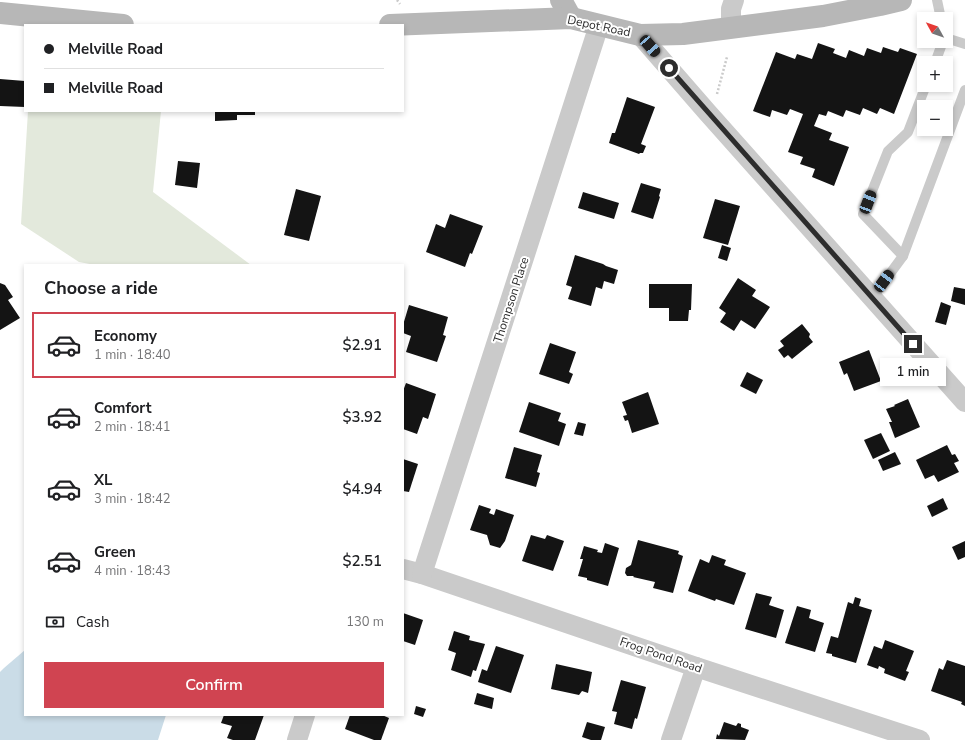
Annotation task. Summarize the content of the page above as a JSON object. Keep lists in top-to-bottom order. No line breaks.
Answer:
{"streets":{"street":["Depot Road","Thompson Place","Frog Pond Road"]},"crossings":[["Depot Road","Thompson Place"],["Thompson Place","Frog Pond Road"]],"north":"top left","page":{"map_buttons":["+","−"],"banner":["Melville Road","Melville Road"],"heading":"Choose a ride","list":[{"name":"Economy","note":"1 min · 18:40","value":"$2.91"},{"name":"Comfort","note":"2 min · 18:41","value":"$3.92"},{"name":"XL","note":"3 min · 18:42","value":"$4.94"},{"name":"Green","note":"4 min · 18:43","value":"$2.51"}],"bubble":"1 min","pay":["Cash","130 m"],"buttons":"Confirm"}}
